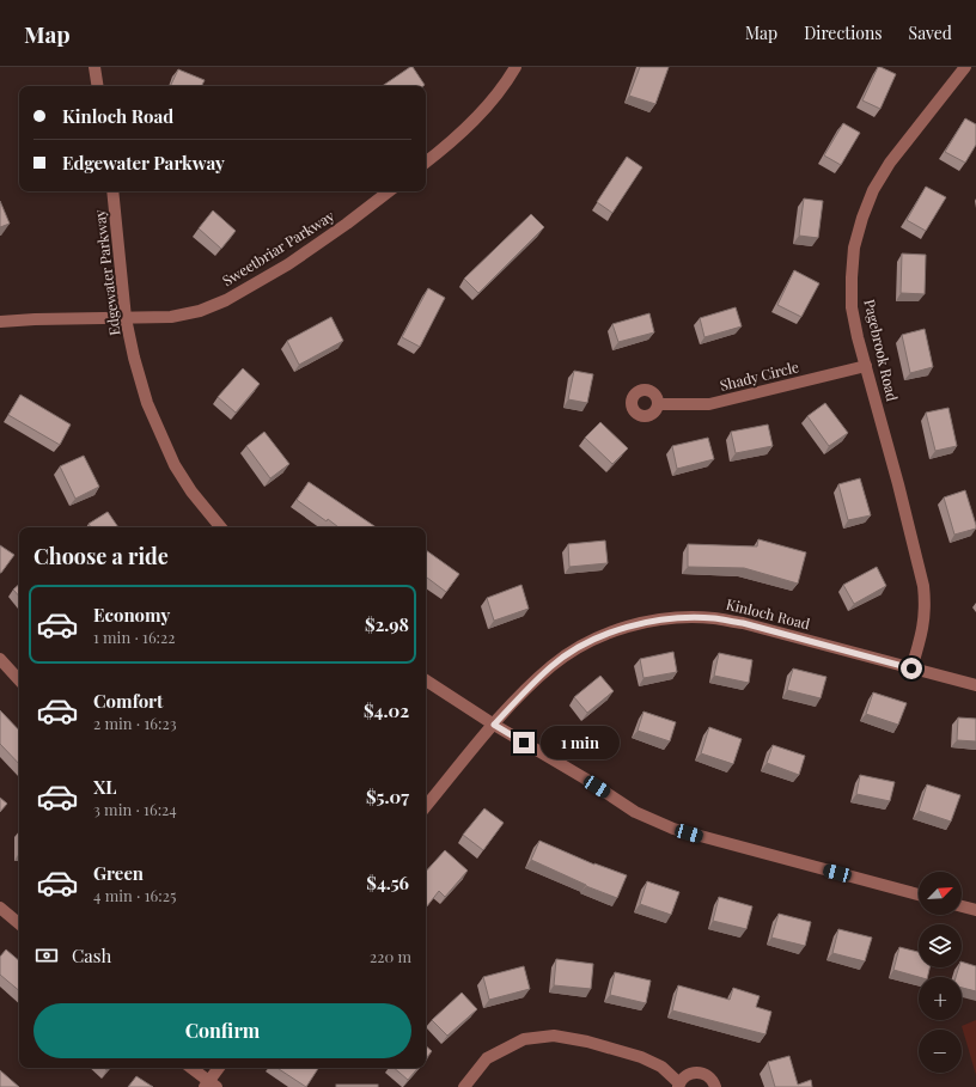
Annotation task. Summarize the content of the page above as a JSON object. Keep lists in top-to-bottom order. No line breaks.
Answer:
{"streets":{"street":["Sweetbriar Parkway","Edgewater Parkway","Pagebrook Road","Shady Circle","Kinloch Road"]},"crossings":[["Sweetbriar Parkway","Edgewater Parkway"],["Pagebrook Road","Shady Circle"],["Pagebrook Road","Kinloch Road"]],"north":"top right","page":{"header":"Map","nav":["Map","Directions","Saved"],"banner":["Kinloch Road","Edgewater Parkway"],"heading":"Choose a ride","list":[{"name":"Economy","note":"1 min · 16:22","value":"$2.98"},{"name":"Comfort","note":"2 min · 16:23","value":"$4.02"},{"name":"XL","note":"3 min · 16:24","value":"$5.07"},{"name":"Green","note":"4 min · 16:25","value":"$4.56"}],"bubble":"1 min","map_buttons":["+","−"],"pay":["Cash","220 m"],"buttons":"Confirm"}}
